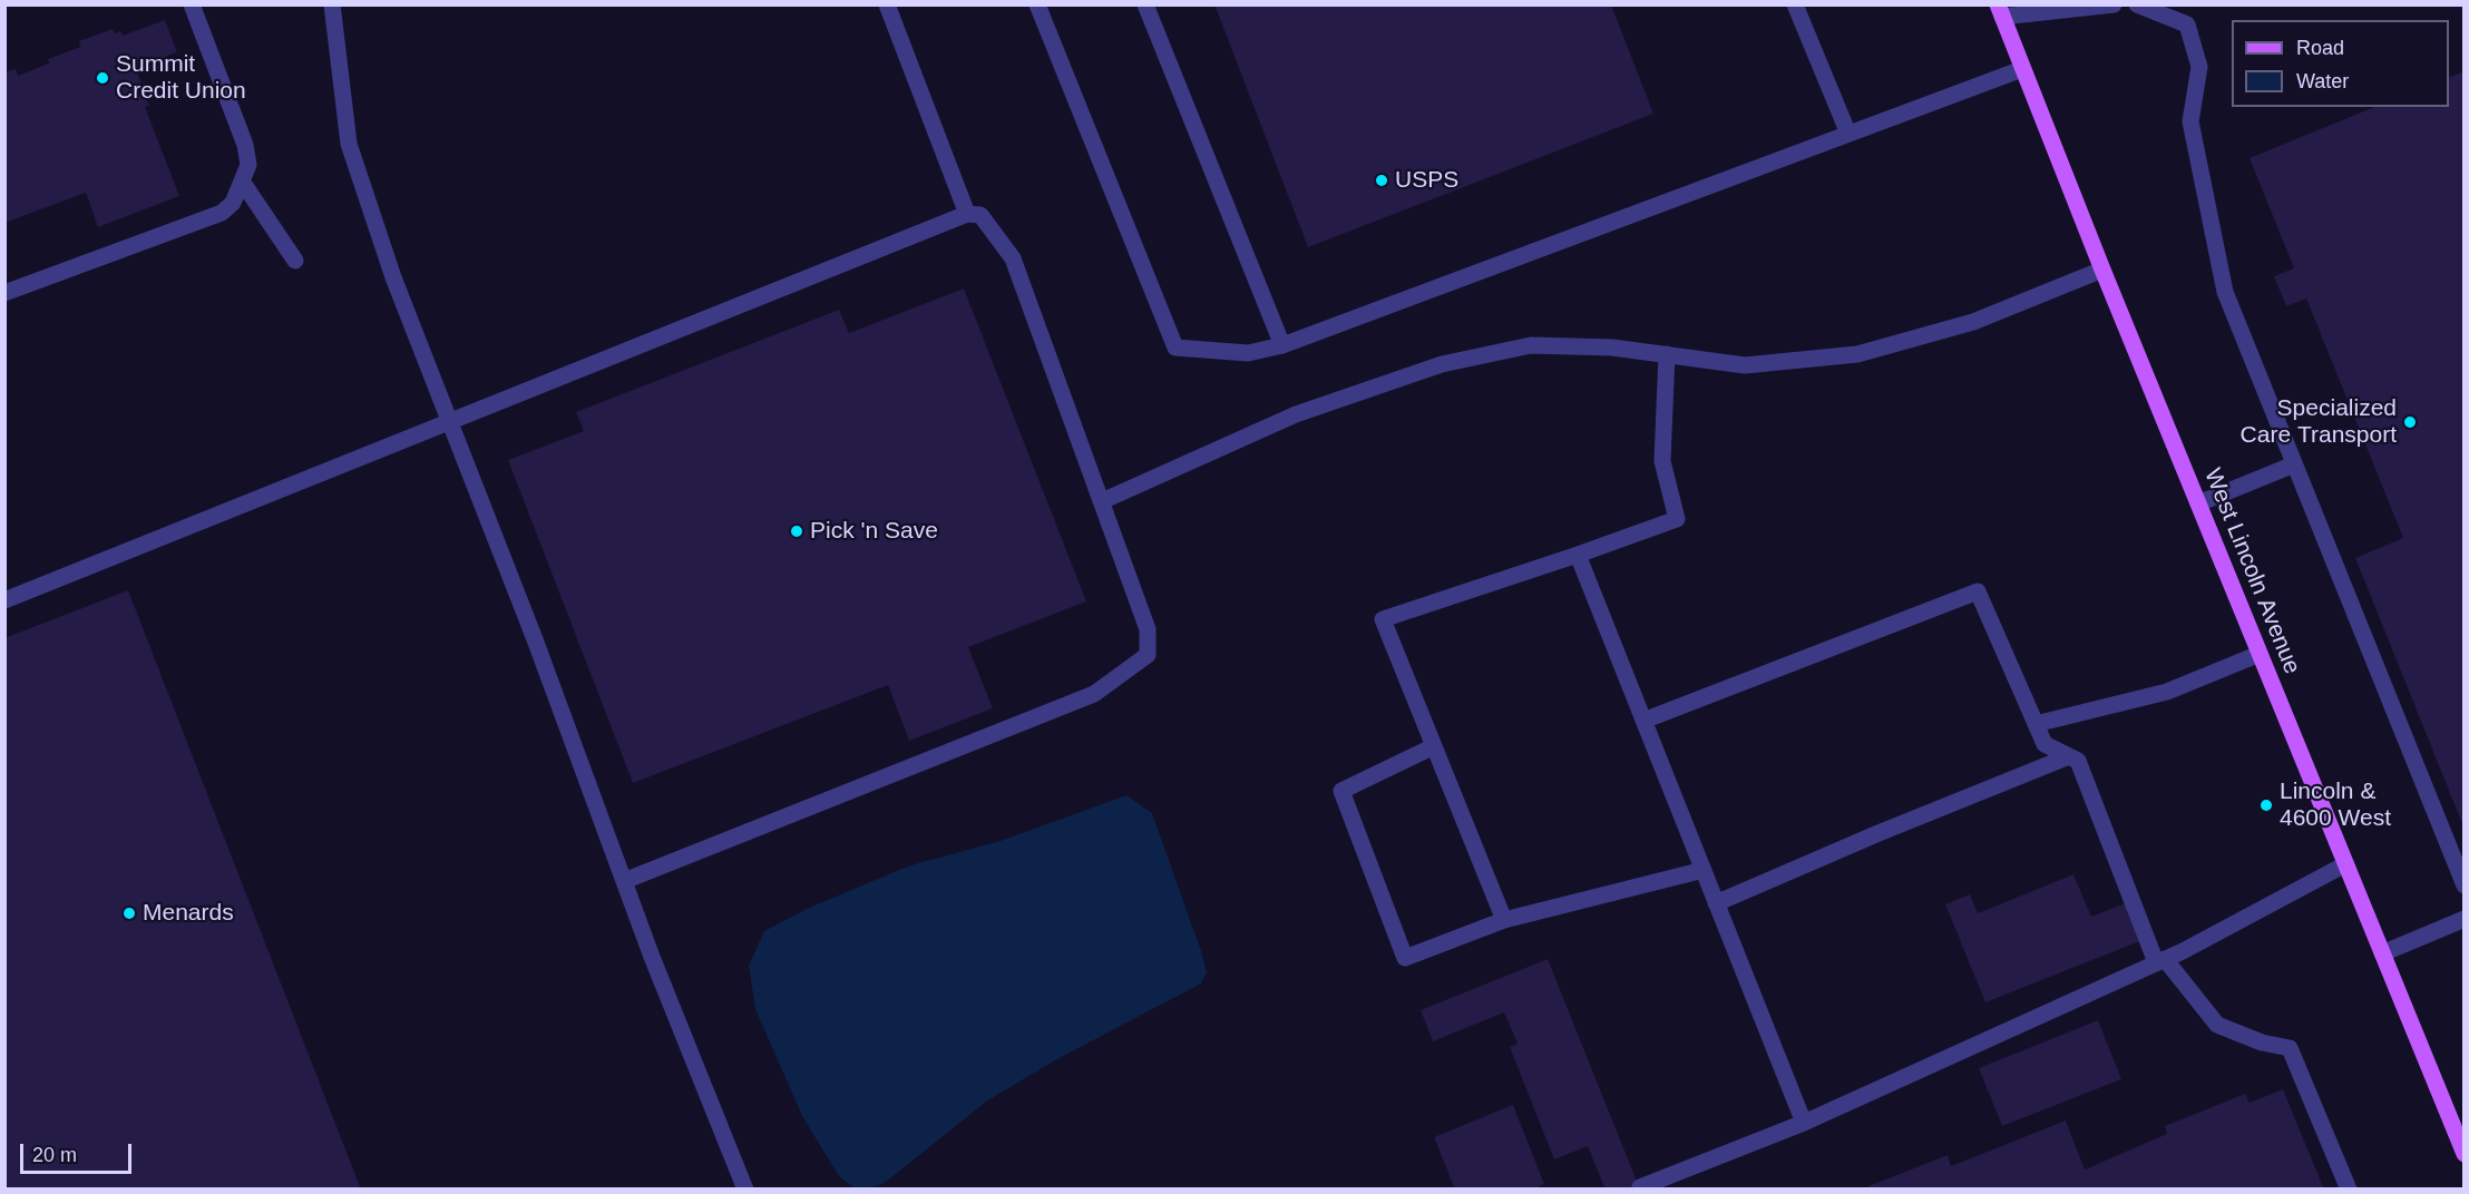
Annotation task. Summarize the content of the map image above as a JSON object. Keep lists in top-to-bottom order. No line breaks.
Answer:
{"streets":{"main road":["West Lincoln Avenue"]},"places":["Summit Credit Union","USPS","Specialized Care Transport","Pick 'n Save","Lincoln & 4600 West","Menards"],"legend":["Road","Water"],"scale_bar":"20 m"}
